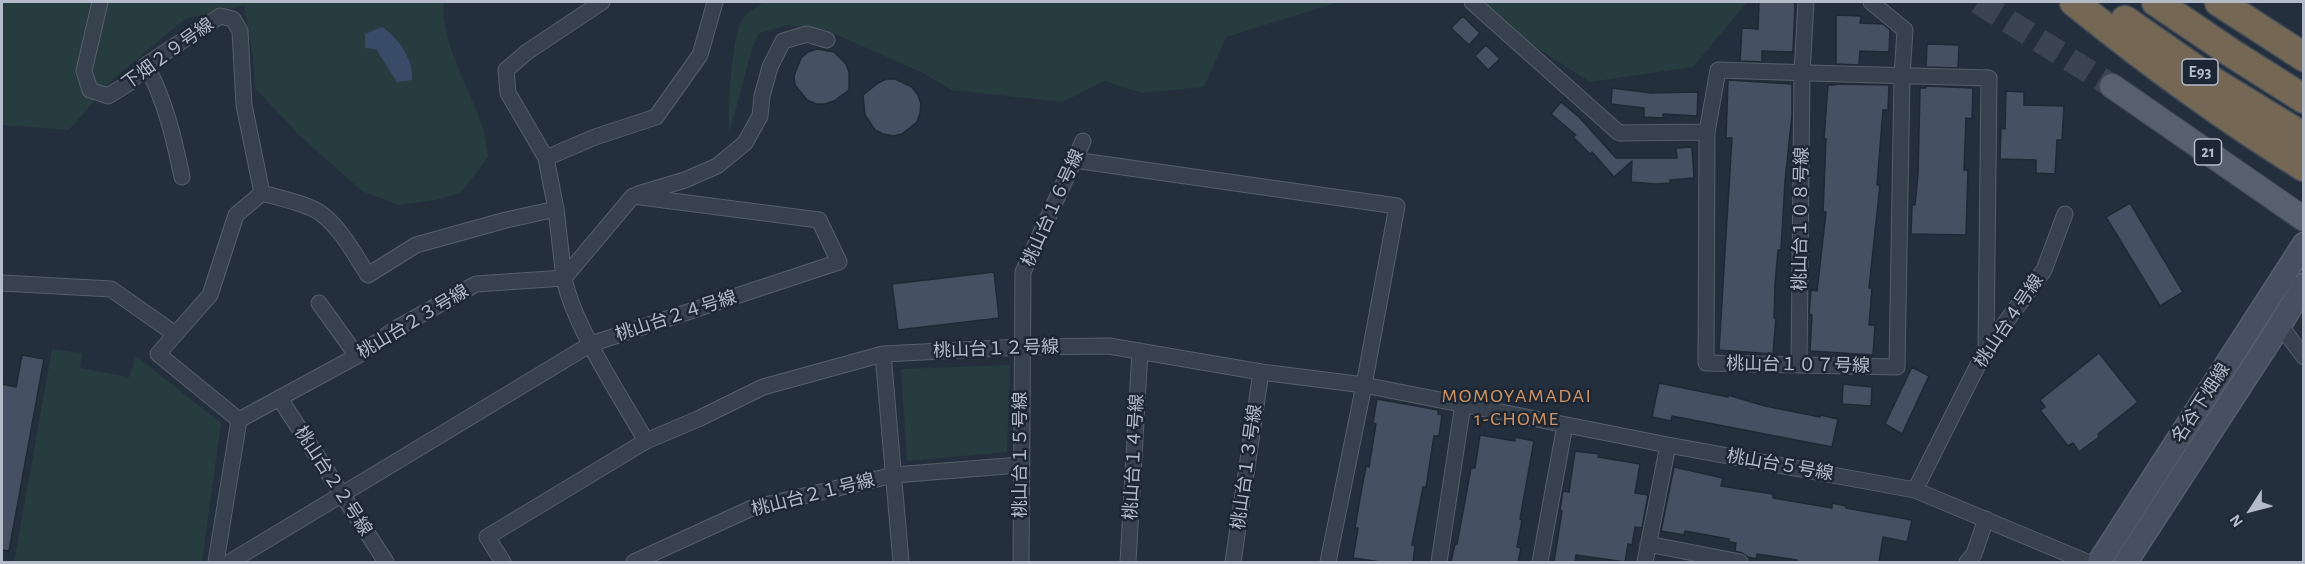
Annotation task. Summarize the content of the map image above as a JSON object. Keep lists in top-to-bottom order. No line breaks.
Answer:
{"streets":{"highway":["E93"],"main road":["21"],"street":["下畑２９号線","桃山台１６号線","桃山台１０８号線","桃山台２４号線","桃山台４号線","桃山台２３号線","桃山台１２号線","桃山台１０７号線","名谷下畑線","桃山台１５号線","桃山台１４号線","桃山台５号線","桃山台１３号線","桃山台２２号線","桃山台２１号線"]},"crossings":[["桃山台１６号線","桃山台１２号線"],["桃山台１６号線","桃山台１５号線"],["桃山台１０８号線","桃山台１０７号線"],["桃山台２４号線","桃山台２２号線"],["桃山台４号線","桃山台１０７号線"],["桃山台４号線","桃山台５号線"],["桃山台２３号線","桃山台２２号線"],["桃山台１２号線","桃山台１５号線"],["桃山台１２号線","桃山台１４号線"],["桃山台１２号線","桃山台５号線"],["桃山台１２号線","桃山台１３号線"],["桃山台１５号線","桃山台２１号線"]],"districts":["MOMOYAMADAI 1-CHOME"],"north":"bottom left"}
